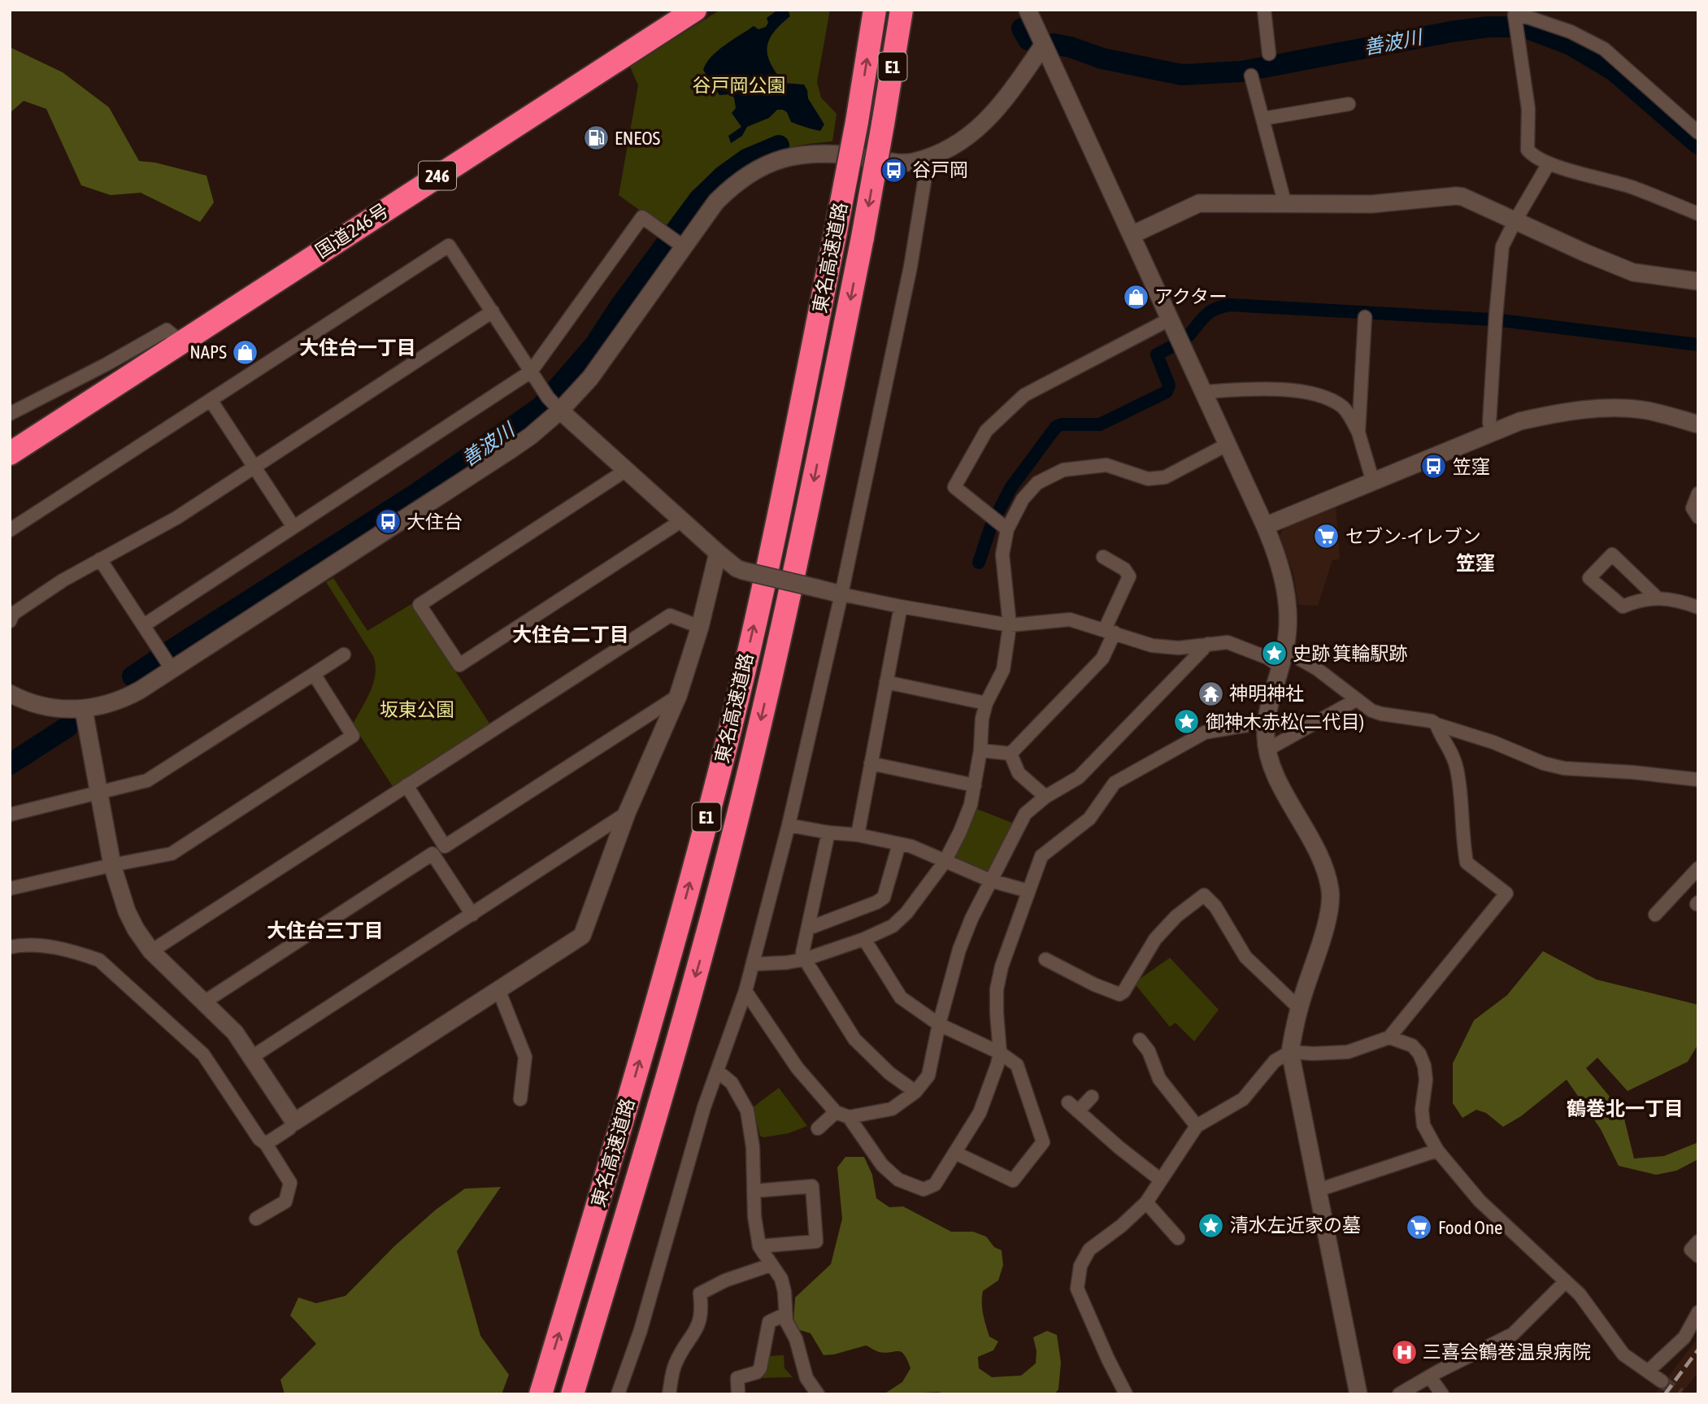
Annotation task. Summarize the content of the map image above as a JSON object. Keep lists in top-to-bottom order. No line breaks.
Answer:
{"streets":{"highway":["E1","246","国道246号","東名高速道路"]},"districts":["大住台一丁目","笠窪","大住台二丁目","大住台三丁目","鶴巻北一丁目"],"water":["善波川"],"parks":["谷戸岡公園","坂東公園"],"places":{"fuel station":["ENEOS"],"bus stop":["谷戸岡","笠窪","大住台"],"shop":["アクター","NAPS"],"supermarket":["セブン-イレブン","Food One"],"place":["史跡 箕輪駅跡","御神木赤松(二代目)","清水左近家の墓"],"temple":["神明神社"],"hospital":["三喜会鶴巻温泉病院"]}}
